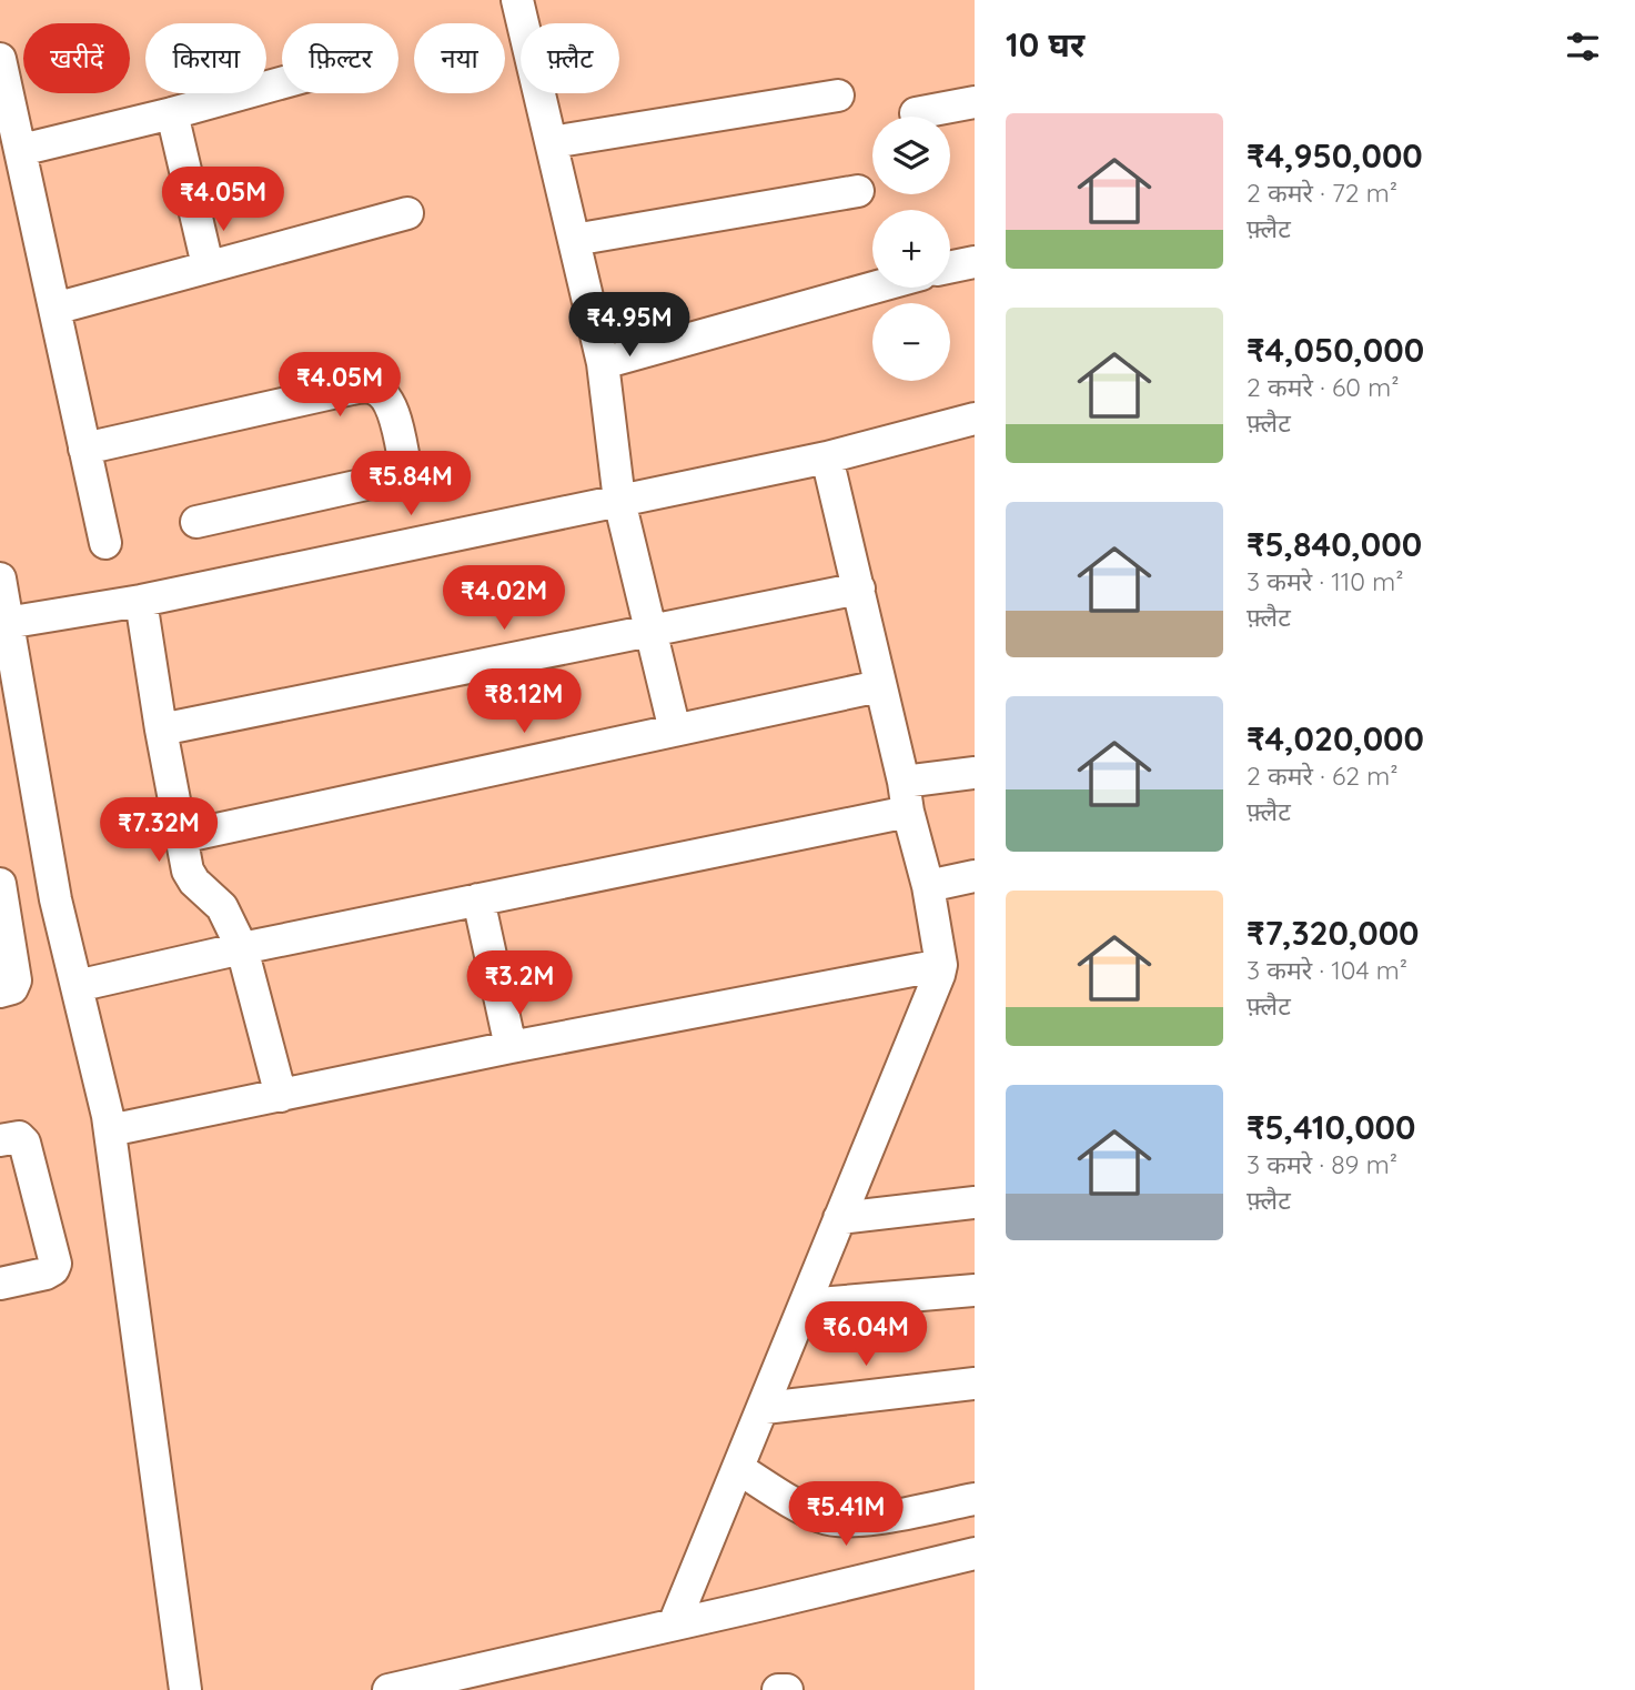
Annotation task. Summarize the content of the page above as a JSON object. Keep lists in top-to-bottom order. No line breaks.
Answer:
{"page":{"heading":"10 घर","chip":["खरीदें","किराया","फ़िल्टर","नया","फ़्लैट"],"list":[{"name":"₹4,950,000","note":"2 कमरे · 72 m² · फ़्लैट"},{"name":"₹4,050,000","note":"2 कमरे · 60 m² · फ़्लैट"},{"name":"₹5,840,000","note":"3 कमरे · 110 m² · फ़्लैट"},{"name":"₹4,020,000","note":"2 कमरे · 62 m² · फ़्लैट"},{"name":"₹7,320,000","note":"3 कमरे · 104 m² · फ़्लैट"},{"name":"₹5,410,000","note":"3 कमरे · 89 m² · फ़्लैट"}],"map_buttons":["+","−"],"price":["₹4.05M","₹4.95M","₹4.05M","₹5.84M","₹4.02M","₹8.12M","₹7.32M","₹3.2M","₹6.04M","₹5.41M"]}}
